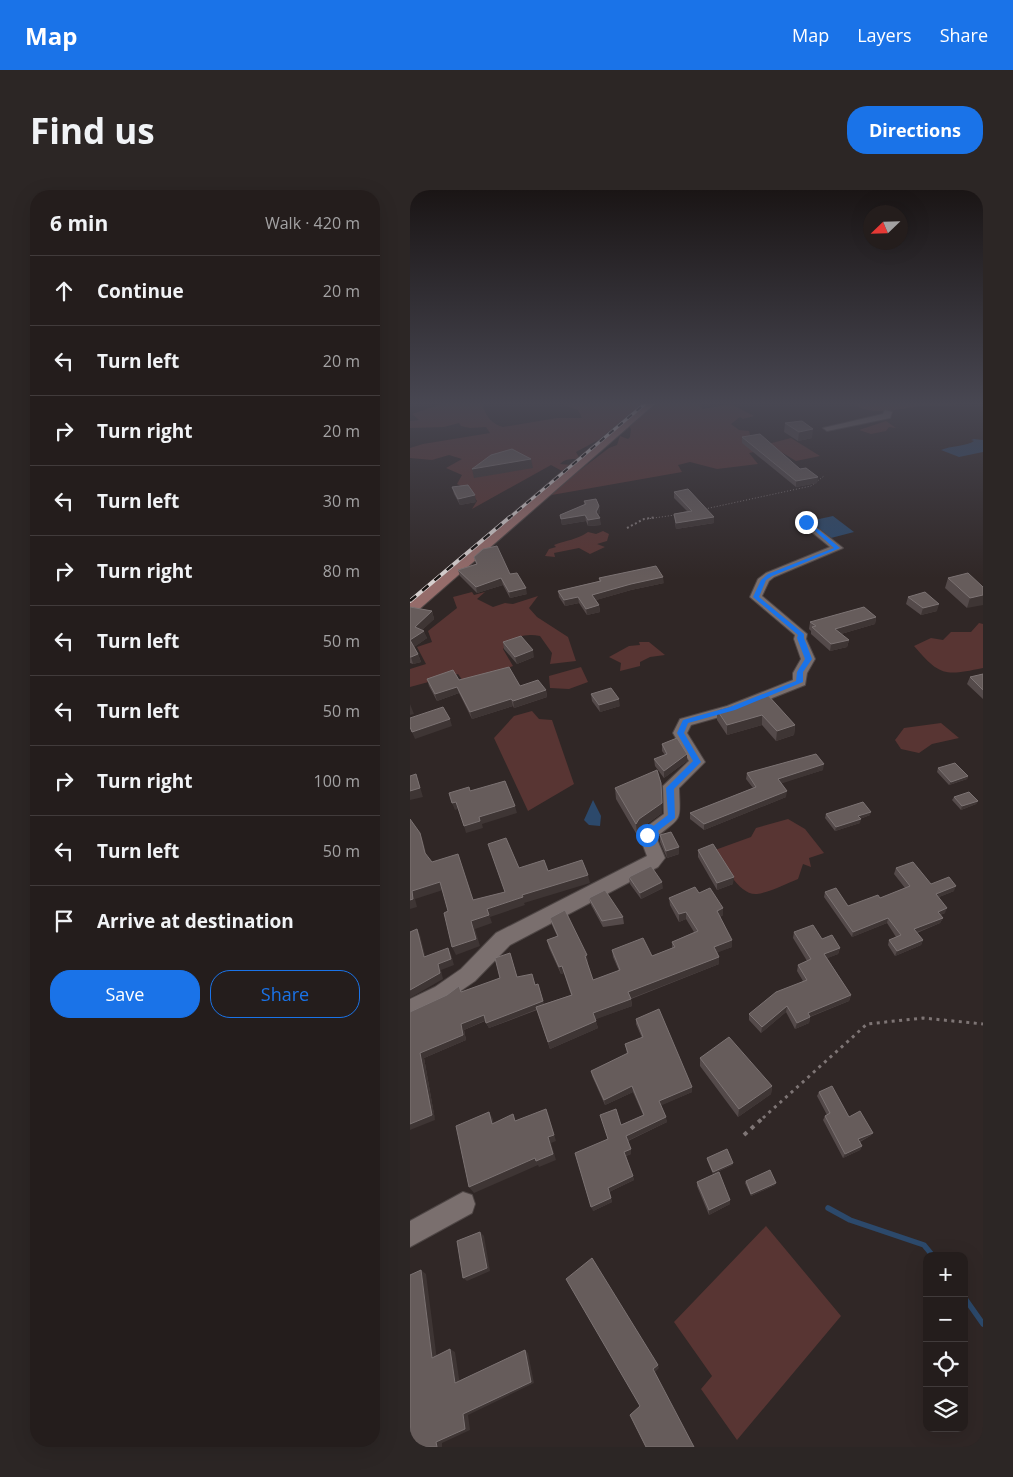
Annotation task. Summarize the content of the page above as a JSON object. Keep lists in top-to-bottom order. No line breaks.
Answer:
{"north":"bottom left","page":{"header":"Map","nav":["Map","Layers","Share"],"buttons":["Directions",["Save","Share"]],"title":"Find us","heading":["6 min","Walk · 420 m"],"list":[["Continue","20 m"],["Turn left","20 m"],["Turn right","20 m"],["Turn left","30 m"],["Turn right","80 m"],["Turn left","50 m"],["Turn left","50 m"],["Turn right","100 m"],["Turn left","50 m"],"Arrive at destination"],"map_buttons":["+","−"]}}
